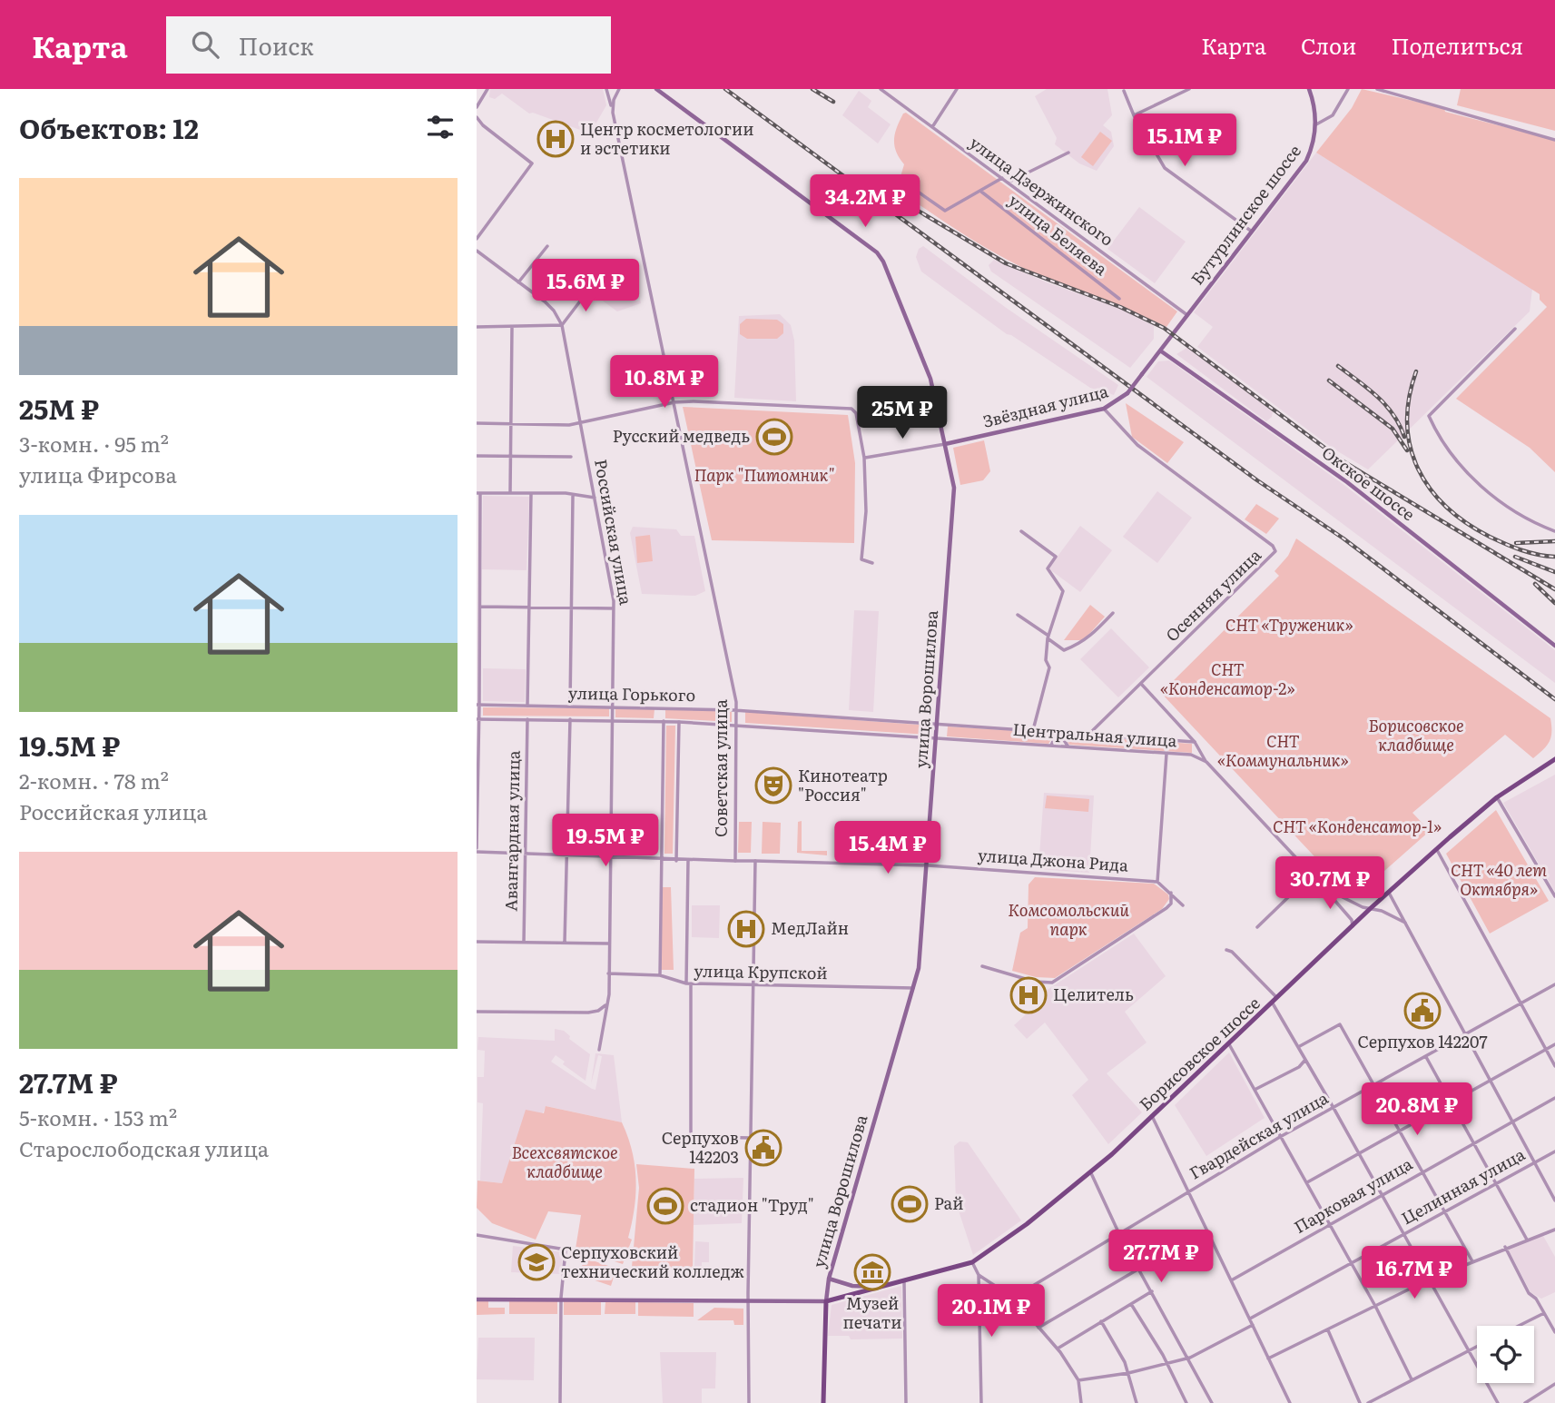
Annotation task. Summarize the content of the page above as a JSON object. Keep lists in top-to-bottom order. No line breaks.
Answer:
{"streets":{"main road":["Бутурлинское шоссе","Звёздная улица","Окское шоссе","улица Ворошилова","Борисовское шоссе"],"street":["улица Дзержинского","улица Беляева","Российская улица","Осенняя улица","улица Горького","Центральная улица","Советская улица","Авангардная улица","улица Джона Рида","улица Крупской","Гвардейская улица","Целинная улица","Парковая улица"]},"crossings":[["улица Дзержинского","Бутурлинское шоссе"],["Звёздная улица","Окское шоссе"],["Звёздная улица","Осенняя улица"],["Звёздная улица","улица Ворошилова"],["Российская улица","улица Горького"],["Российская улица","улица Крупской"],["Осенняя улица","Центральная улица"],["улица Ворошилова","улица Горького"],["улица Ворошилова","Центральная улица"],["улица Ворошилова","улица Джона Рида"],["улица Ворошилова","улица Крупской"],["улица Ворошилова","Борисовское шоссе"],["улица Горького","Центральная улица"],["улица Горького","Советская улица"],["улица Горького","Авангардная улица"],["Центральная улица","Борисовское шоссе"],["Советская улица","улица Джона Рида"]],"parks":["Парк \"Питомник\"","СНТ «Труженик»","СНТ «Конденсатор-2»","Борисовское кладбище","СНТ «Коммунальник»","СНТ «Конденсатор-1»","СНТ «40 лет Октября»","Комсомольский парк","Всехсвятское кладбище"],"places":{"hospital":["Центр косметологии и эстетики","МедЛайн","Целитель"],"sports":["Русский медведь","Рай","стадион \"Труд\""],"theatre":["Кинотеатр \"Россия\""],"public building":["Серпухов 142207","Серпухов 142203"],"school or university":["Серпуховский технический колледж"],"museum":["Музей печати"]},"page":{"header":"Карта","search":"Поиск","nav":["Карта","Слои","Поделиться"],"heading":"Объектов: 12","price":["15.1M ₽","34.2M ₽","15.6M ₽","10.8M ₽","25M ₽","19.5M ₽","15.4M ₽","30.7M ₽","20.8M ₽","27.7M ₽","16.7M ₽","20.1M ₽"],"list":[{"name":"25M ₽","note":"3-комн. · 95 m² · улица Фирсова"},{"name":"19.5M ₽","note":"2-комн. · 78 m² · Российская улица"},{"name":"27.7M ₽","note":"5-комн. · 153 m² · Старослободская улица"}]}}
